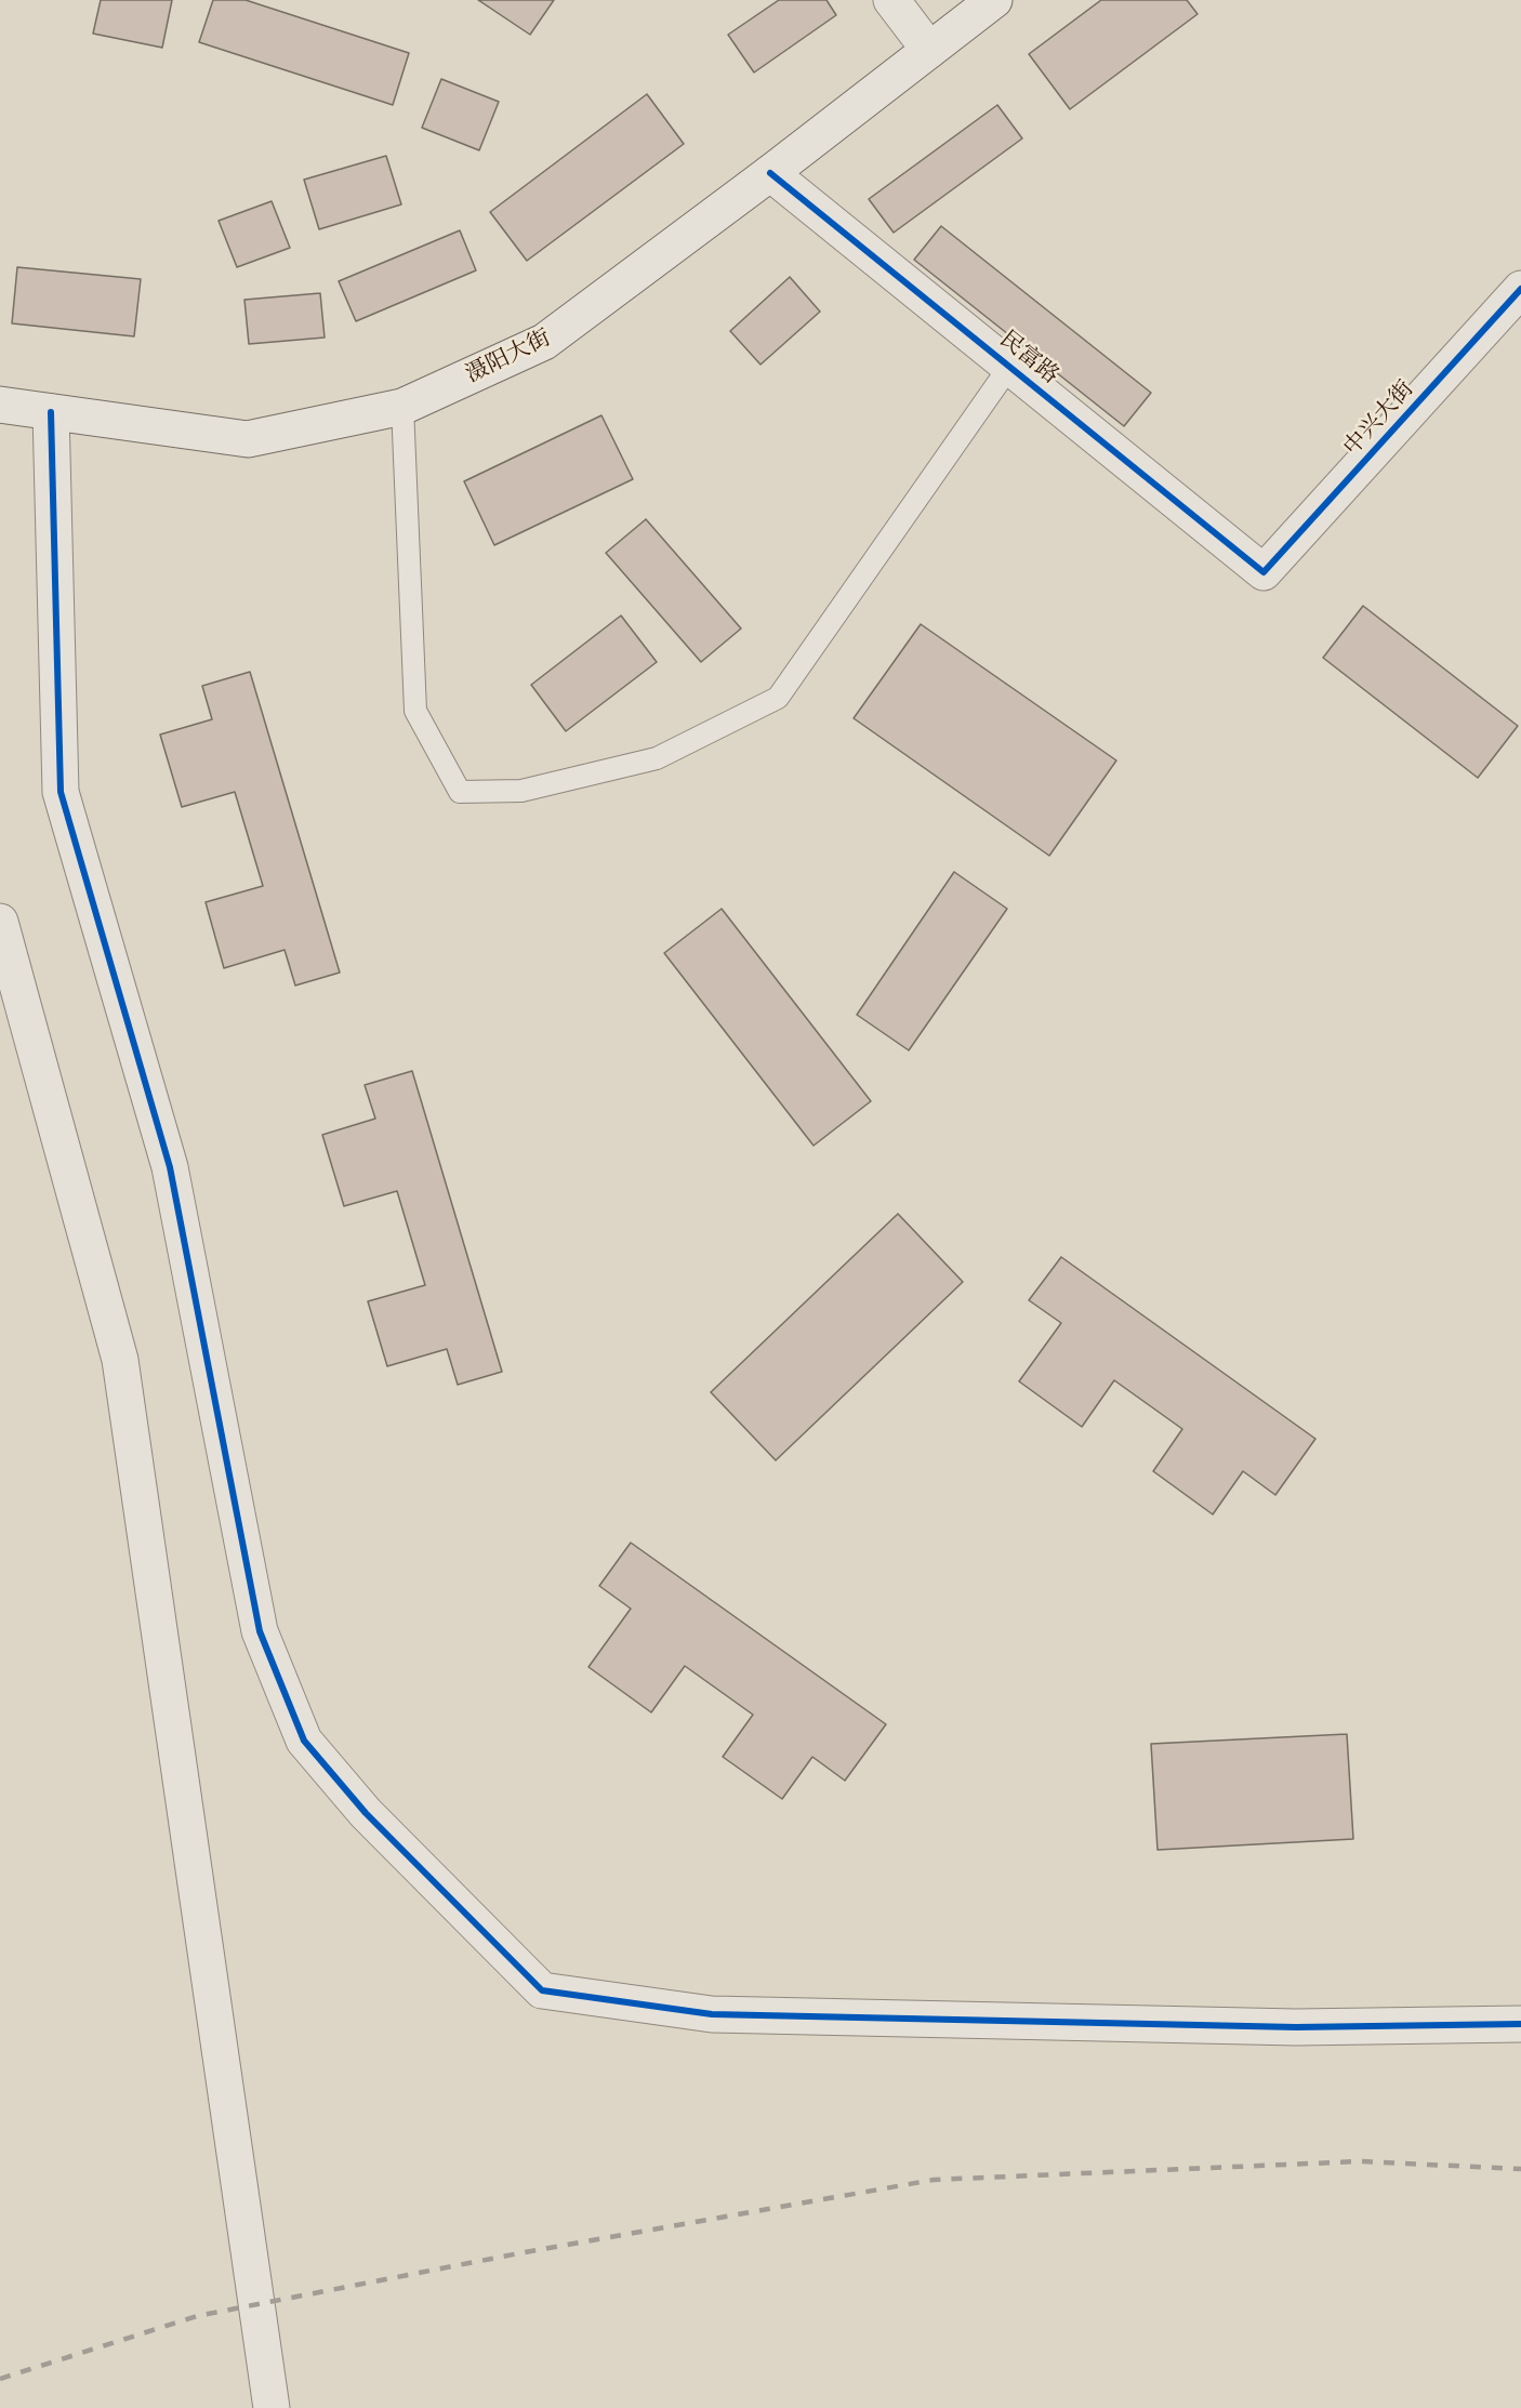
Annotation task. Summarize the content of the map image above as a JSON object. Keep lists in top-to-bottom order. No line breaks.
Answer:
{"streets":{"street":["滠阳大街","民富路","中兴大街"]},"crossings":[["滠阳大街","民富路"],["民富路","中兴大街"]]}
